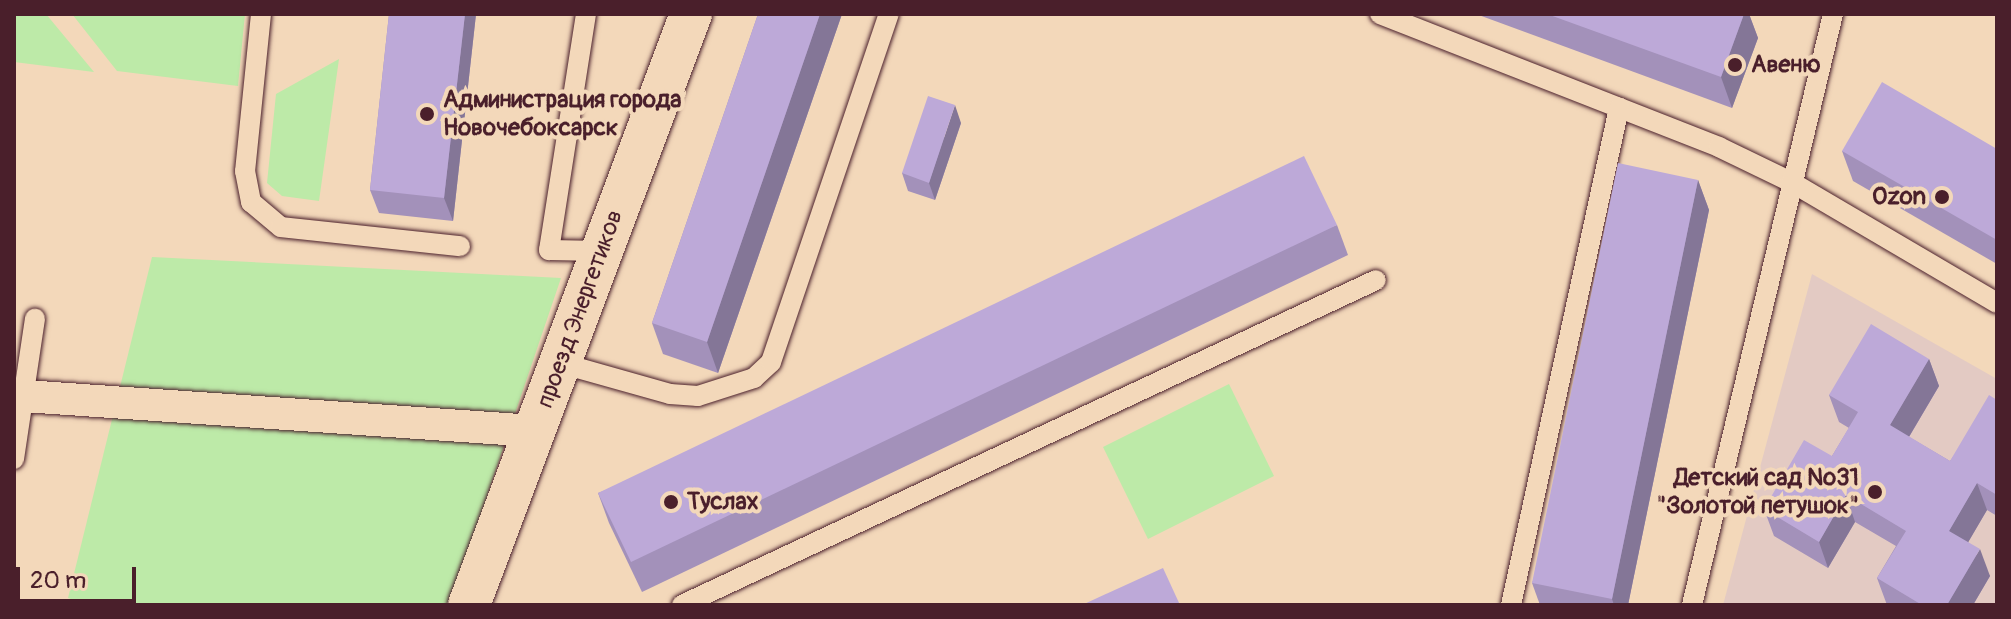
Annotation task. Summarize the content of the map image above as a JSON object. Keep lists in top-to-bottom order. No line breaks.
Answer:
{"streets":{"street":["проезд Энергетиков"]},"places":["Авеню","Администрация города Новочебоксарск","Ozon","Детский сад №31 \"Золотой петушок\"","Туслах"],"scale_bar":"20 m"}
